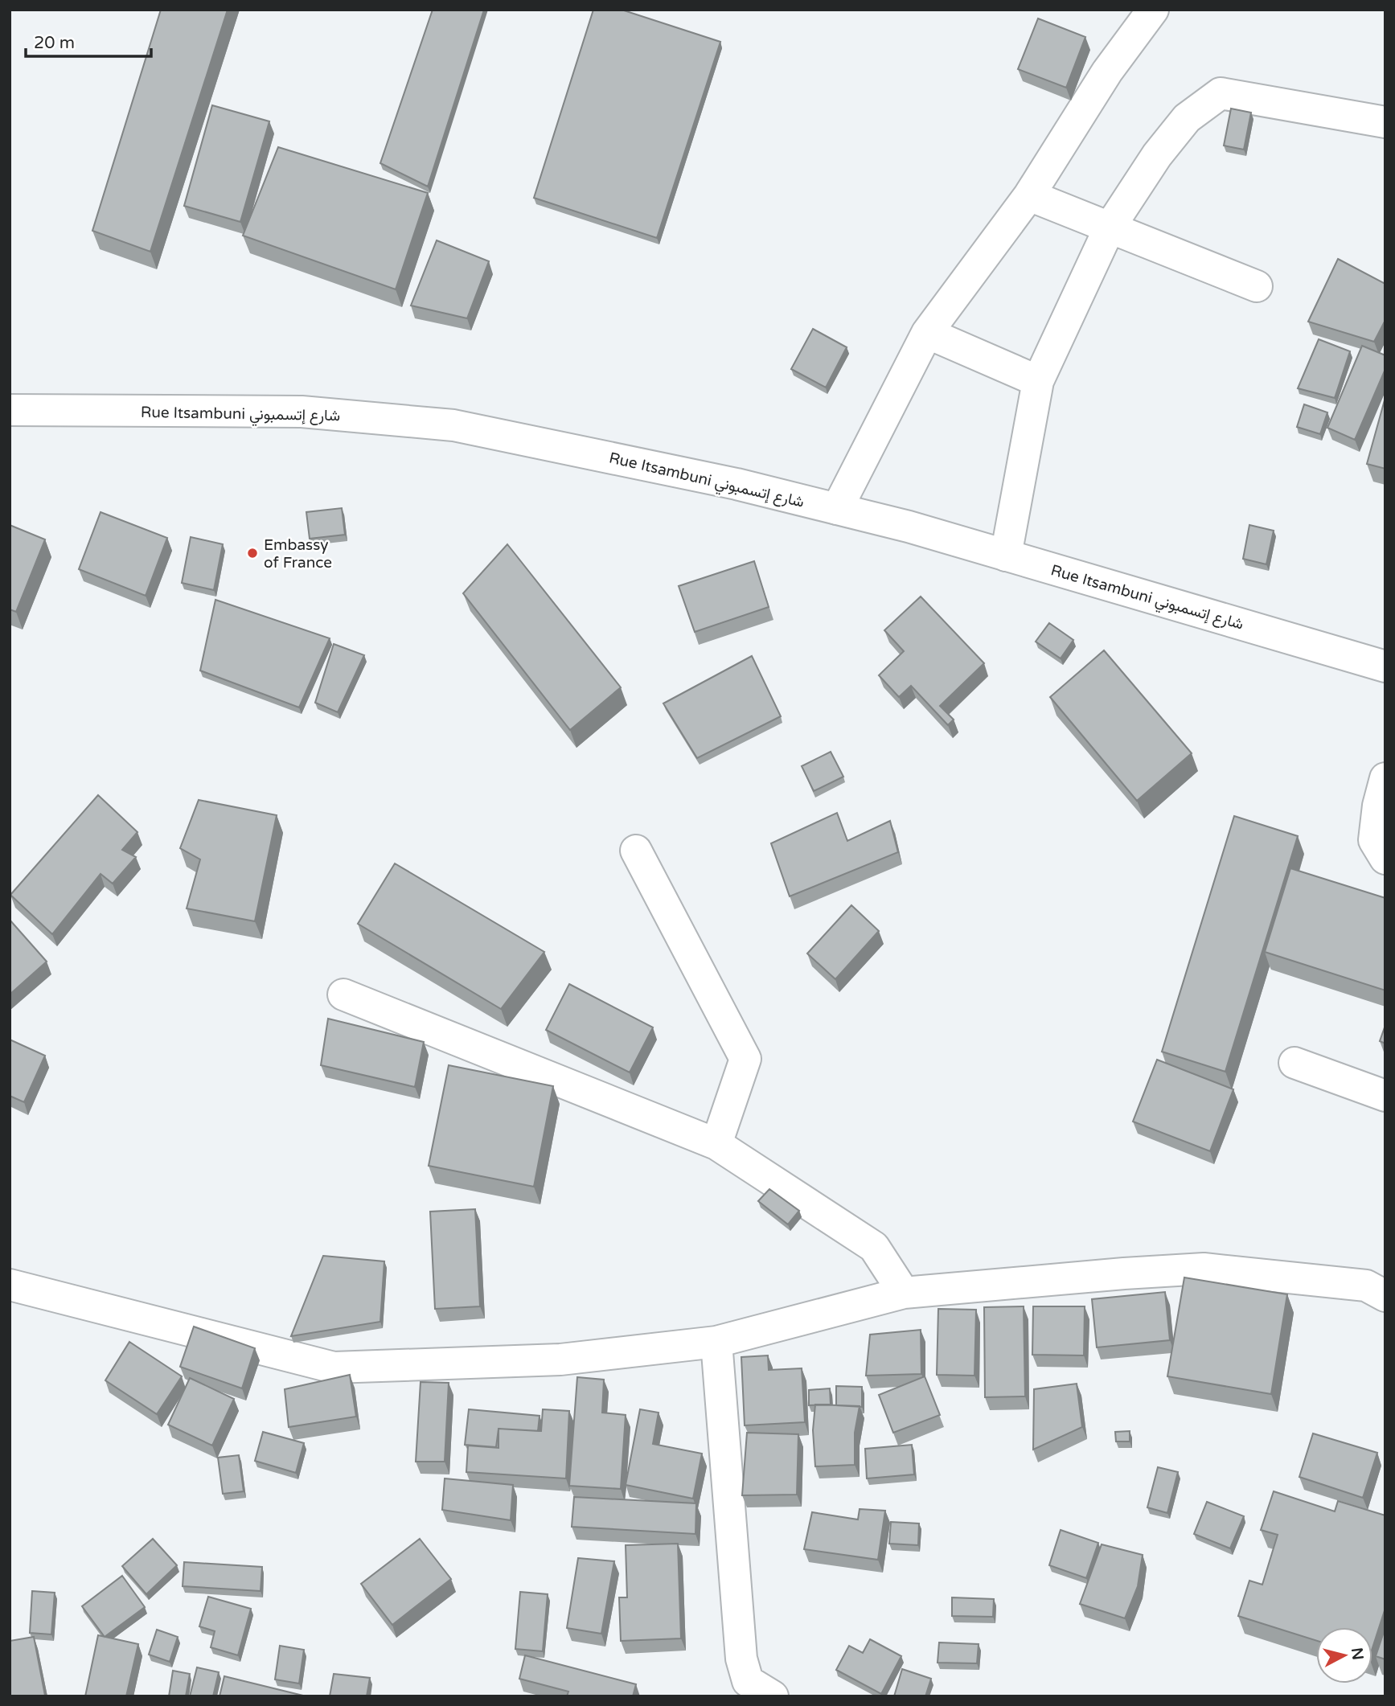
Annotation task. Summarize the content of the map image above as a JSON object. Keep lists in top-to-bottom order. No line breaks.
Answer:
{"streets":{"street":["Rue Itsambuni شارع إتسمبوني"]},"places":["Embassy of France"],"scale_bar":"20 m","north":"right"}
